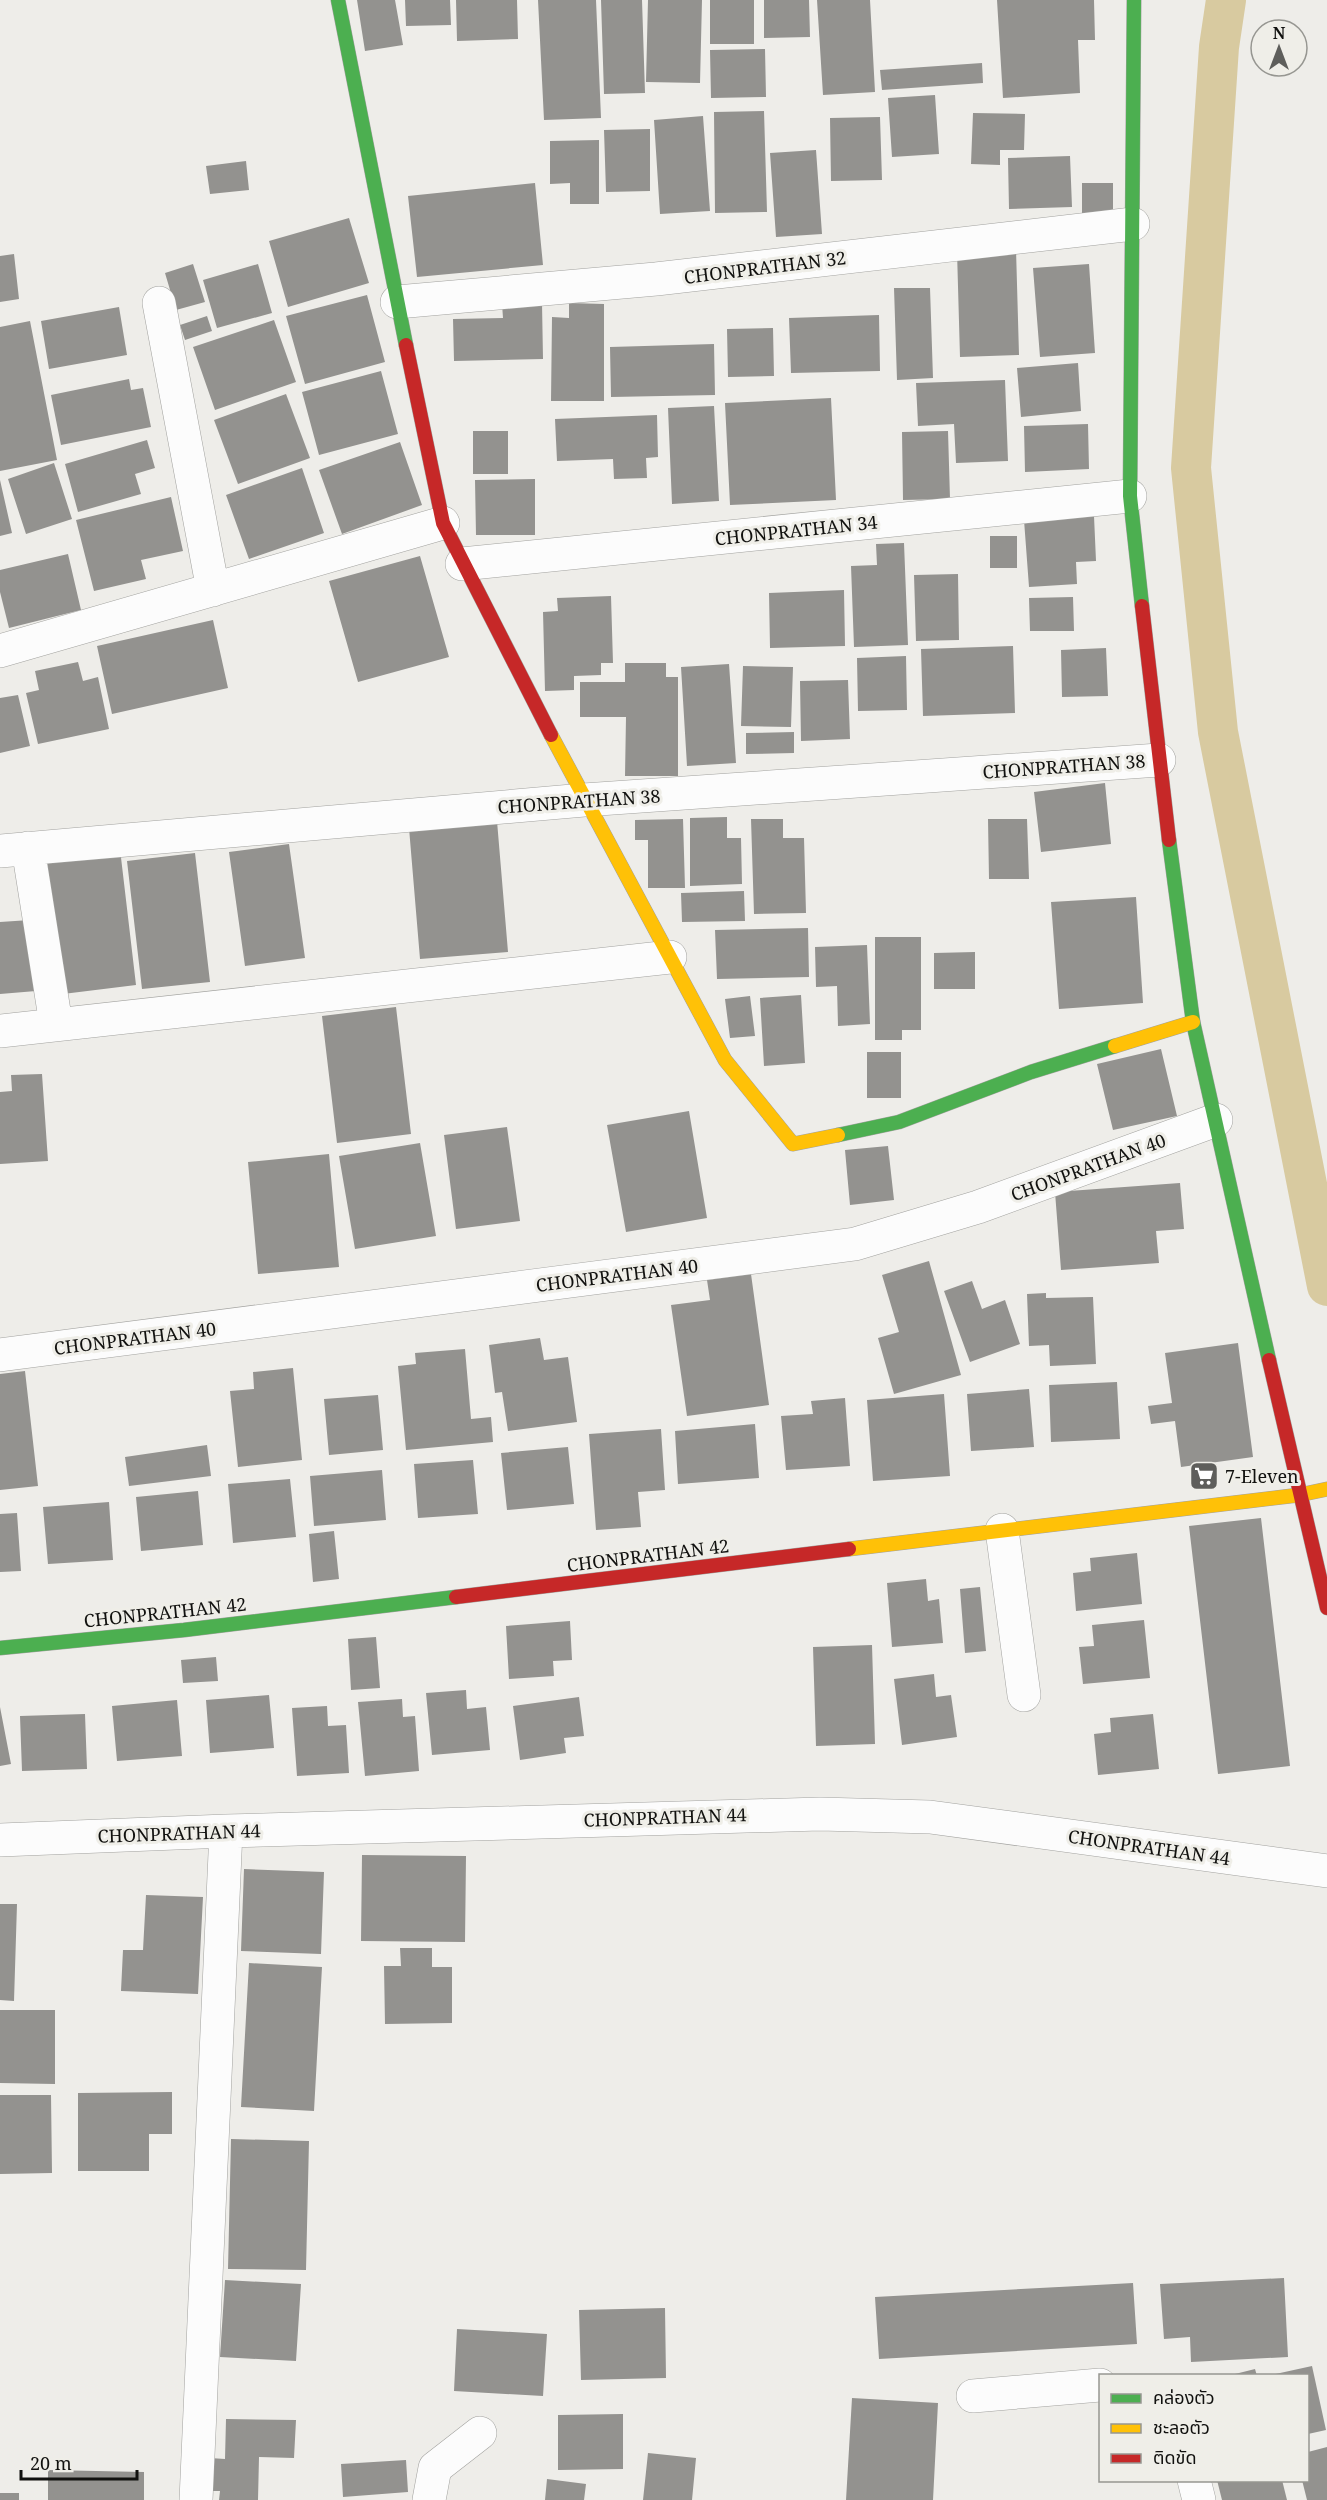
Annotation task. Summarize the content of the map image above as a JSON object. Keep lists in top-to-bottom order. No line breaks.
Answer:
{"streets":{"street":["CHONPRATHAN 32","CHONPRATHAN 34","CHONPRATHAN 38","CHONPRATHAN 40","CHONPRATHAN 42","CHONPRATHAN 44"]},"places":{"supermarket":["7-Eleven"]},"legend":["คล่องตัว","ชะลอตัว","ติดขัด"],"scale_bar":"20 m","north":"top"}
